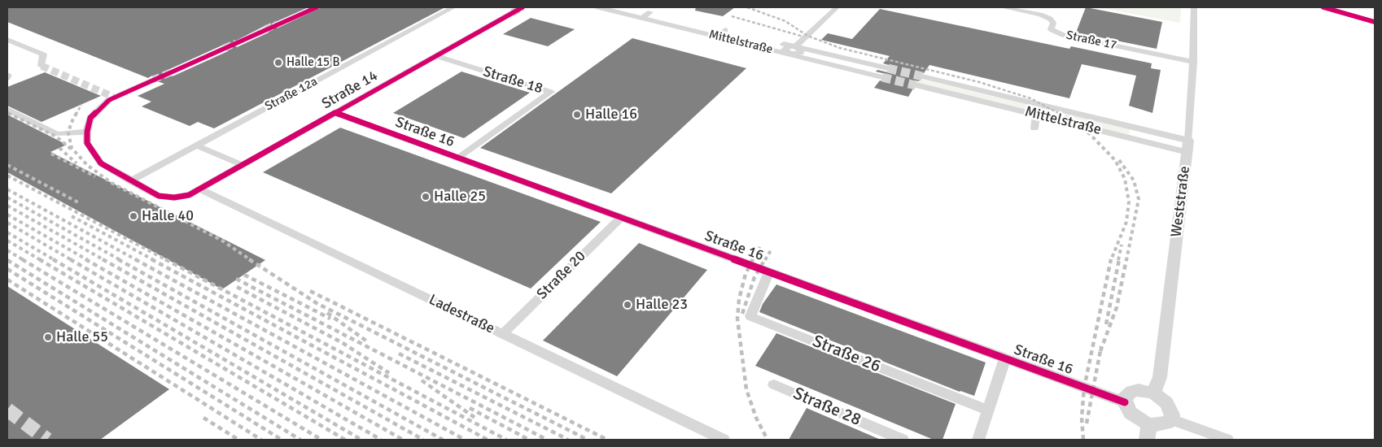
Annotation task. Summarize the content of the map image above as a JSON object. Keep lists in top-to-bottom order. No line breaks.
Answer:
{"streets":{"street":["Straße 17","Mittelstraße","Straße 18","Straße 14","Straße 12a","Straße 16","Weststraße","Straße 20","Ladestraße","Straße 26","Straße 28"]},"crossings":[["Straße 17","Weststraße"],["Mittelstraße","Weststraße"],["Straße 18","Straße 14"],["Straße 18","Straße 16"],["Straße 14","Straße 12a"],["Straße 14","Straße 16"],["Straße 14","Ladestraße"],["Straße 16","Weststraße"],["Straße 16","Straße 20"],["Straße 16","Straße 26"],["Straße 20","Ladestraße"]],"places":["Halle 15 B","Halle 16","Halle 25","Halle 40","Halle 23","Halle 55"]}
